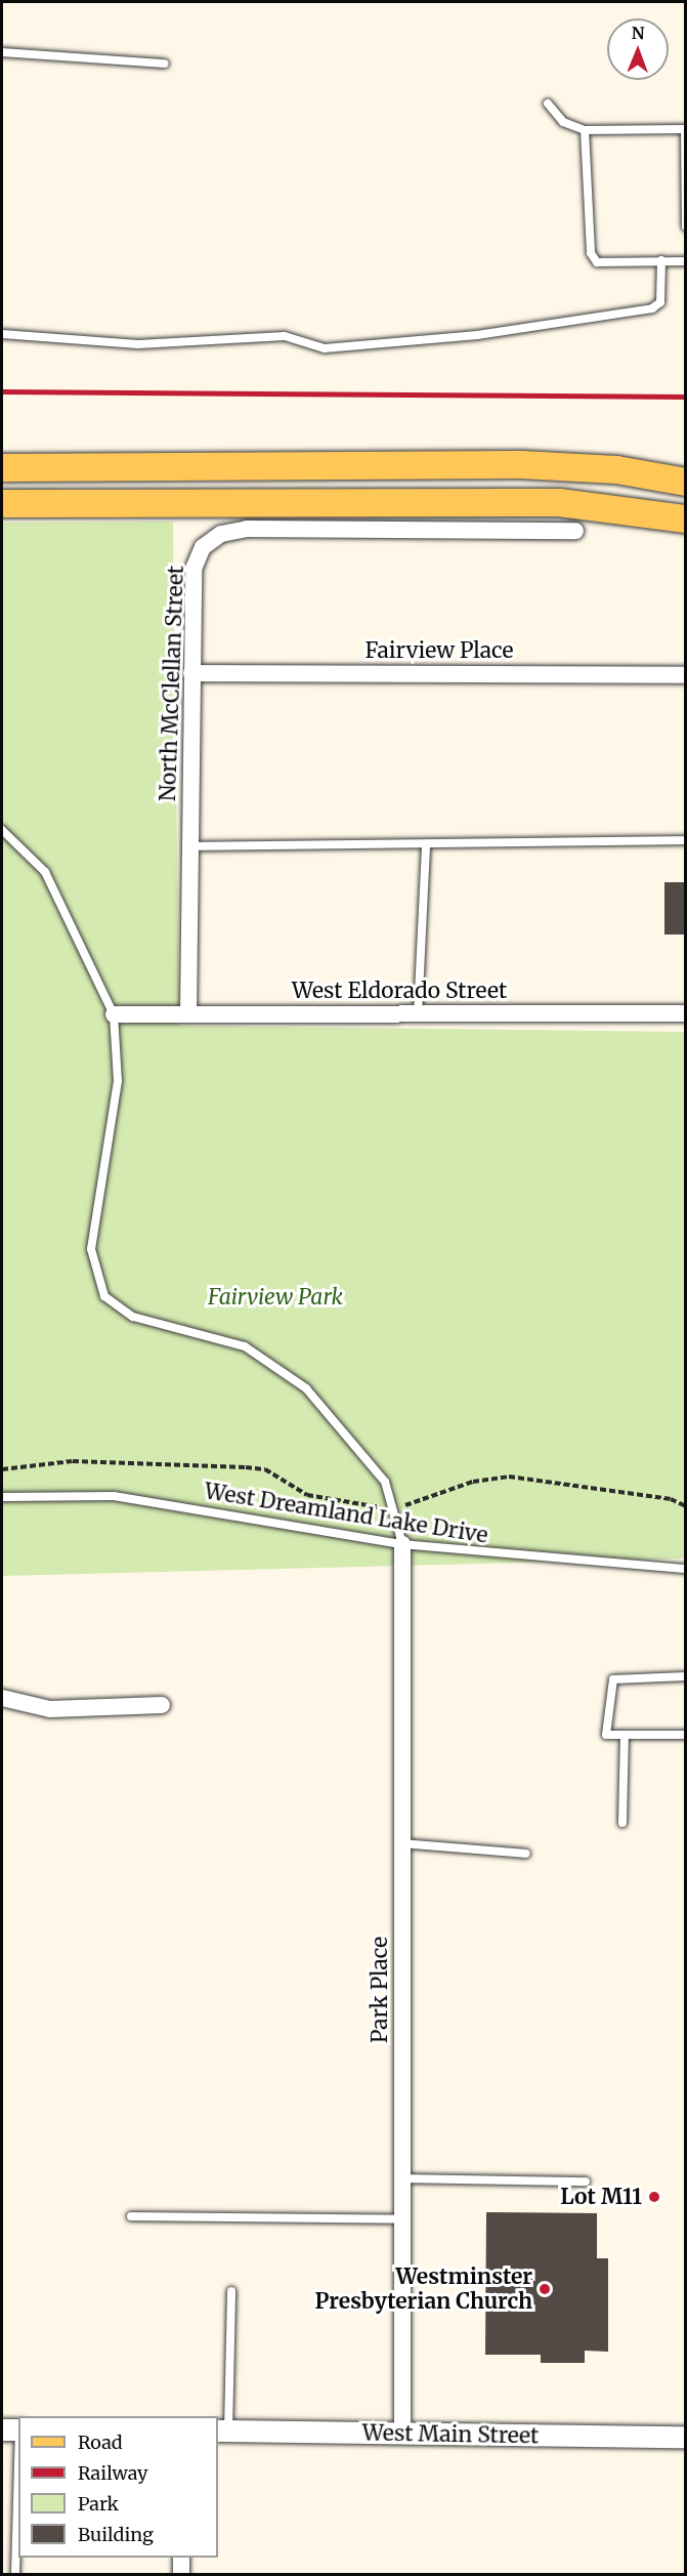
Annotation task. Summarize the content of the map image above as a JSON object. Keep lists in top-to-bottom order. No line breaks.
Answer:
{"streets":{"street":["Fairview Place","North McClellan Street","West Eldorado Street","Park Place","West Main Street"],"lane":["West Dreamland Lake Drive"]},"crossings":[["Fairview Place","North McClellan Street"],["North McClellan Street","West Eldorado Street"],["West Dreamland Lake Drive","Park Place"],["Park Place","West Main Street"]],"parks":["Fairview Park"],"places":["Lot M11","Westminster Presbyterian Church"],"legend":["Road","Railway","Park","Building"],"north":"top"}
